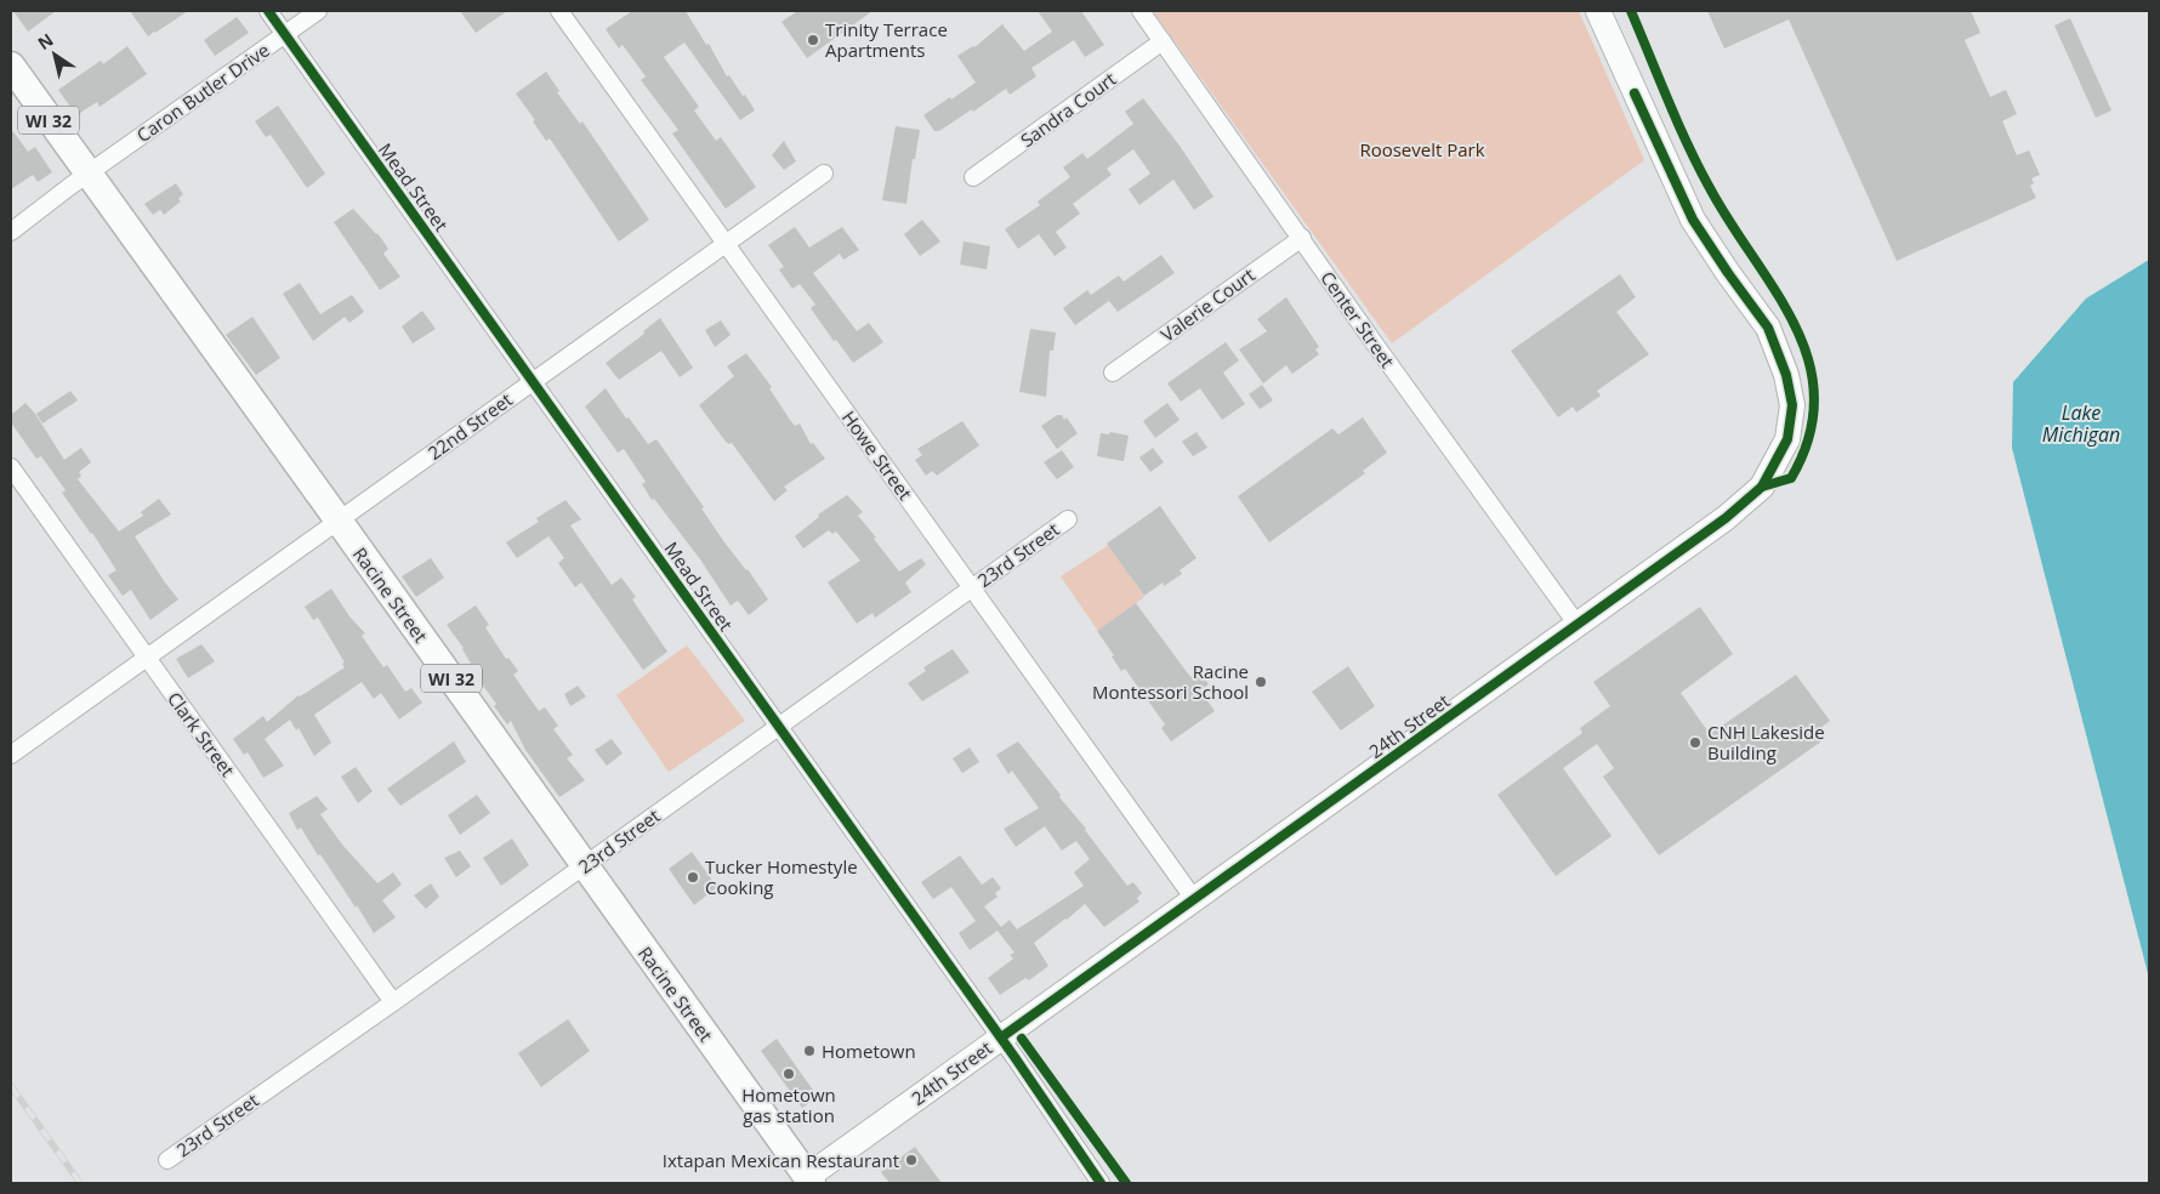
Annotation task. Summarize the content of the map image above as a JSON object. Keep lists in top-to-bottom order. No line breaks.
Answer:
{"streets":{"main road":["WI 32","Racine Street"],"street":["Caron Butler Drive","Sandra Court","Mead Street","Valerie Court","Center Street","22nd Street","Howe Street","23rd Street","24th Street","Clark Street"]},"crossings":[["Caron Butler Drive","Mead Street"],["Caron Butler Drive","Racine Street"],["Sandra Court","Center Street"],["Mead Street","22nd Street"],["Mead Street","23rd Street"],["Mead Street","24th Street"],["Valerie Court","Center Street"],["Center Street","24th Street"],["22nd Street","Howe Street"],["22nd Street","Racine Street"],["22nd Street","Clark Street"],["Howe Street","23rd Street"],["Howe Street","24th Street"],["23rd Street","Racine Street"],["23rd Street","Clark Street"],["Racine Street","24th Street"]],"water":["Lake Michigan"],"parks":["Roosevelt Park"],"places":["Trinity Terrace Apartments","Racine Montessori School","CNH Lakeside Building","Tucker Homestyle Cooking","Hometown","Hometown gas station","Ixtapan Mexican Restaurant"],"north":"top left"}
